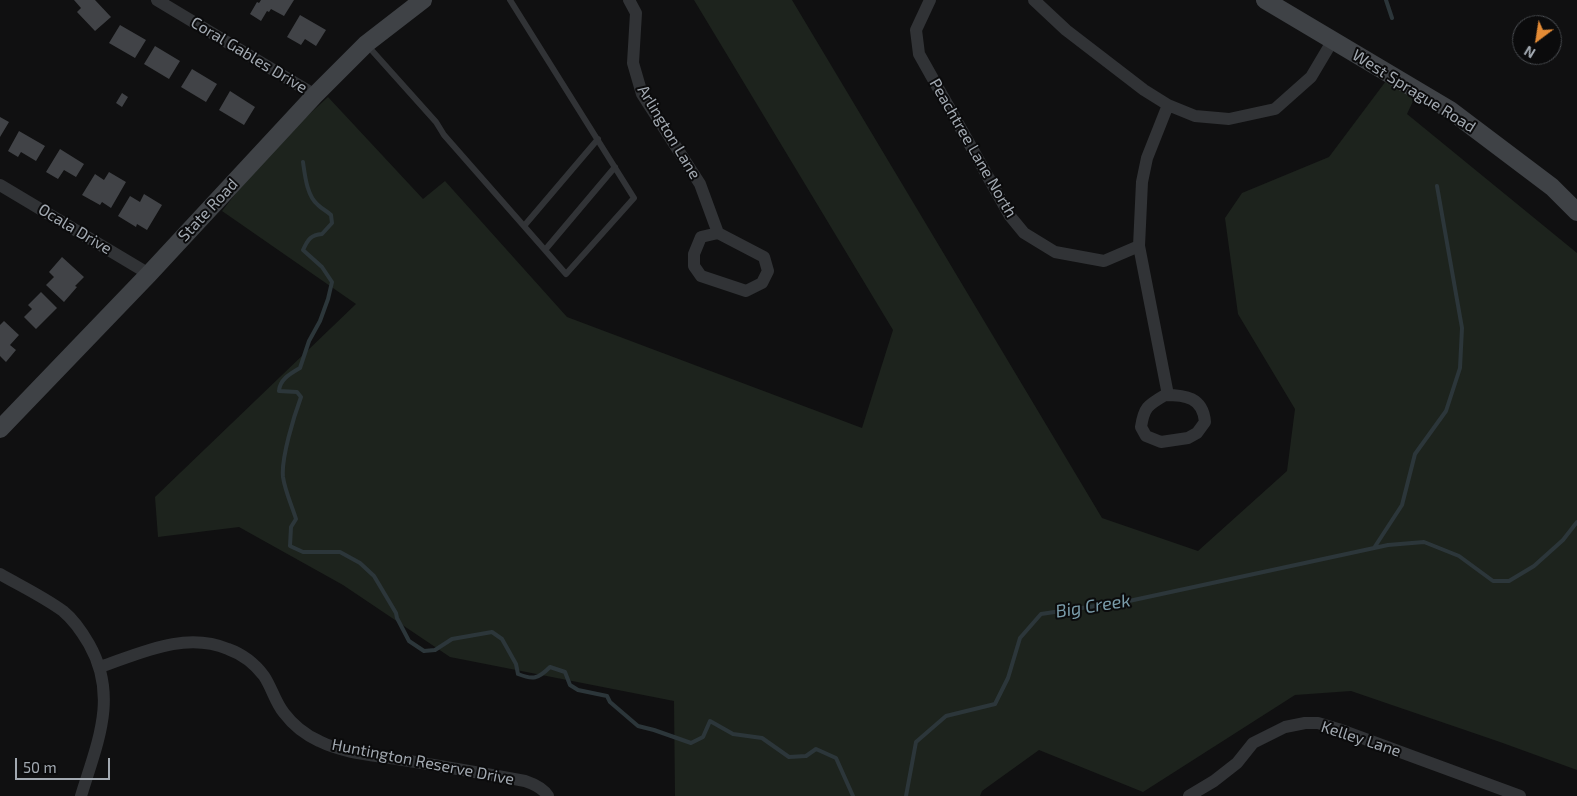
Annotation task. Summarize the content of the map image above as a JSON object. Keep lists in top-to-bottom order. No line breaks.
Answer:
{"streets":{"main road":["West Sprague Road","State Road"],"street":["Coral Gables Drive","Arlington Lane","Peachtree Lane North","Ocala Drive","Kelley Lane","Huntington Reserve Drive"]},"crossings":[["Coral Gables Drive","State Road"],["State Road","Ocala Drive"]],"water":["Big Creek"],"scale_bar":"50 m","north":"bottom left"}
